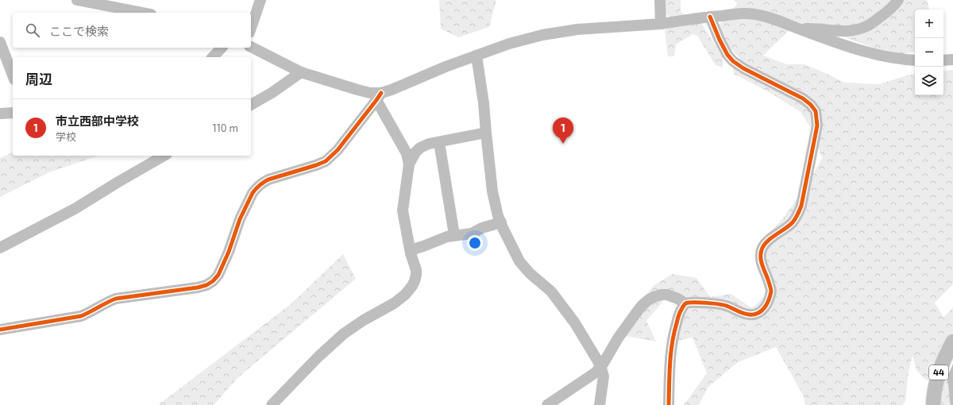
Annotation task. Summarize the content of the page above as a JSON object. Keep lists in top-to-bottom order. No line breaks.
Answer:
{"streets":{"main road":["44"]},"page":{"map_buttons":["+","−"],"search":"ここで検索","heading":"周辺","list":[{"mark":"1","name":"市立西部中学校","note":"学校","value":"110 m"}],"pins":"1"}}
